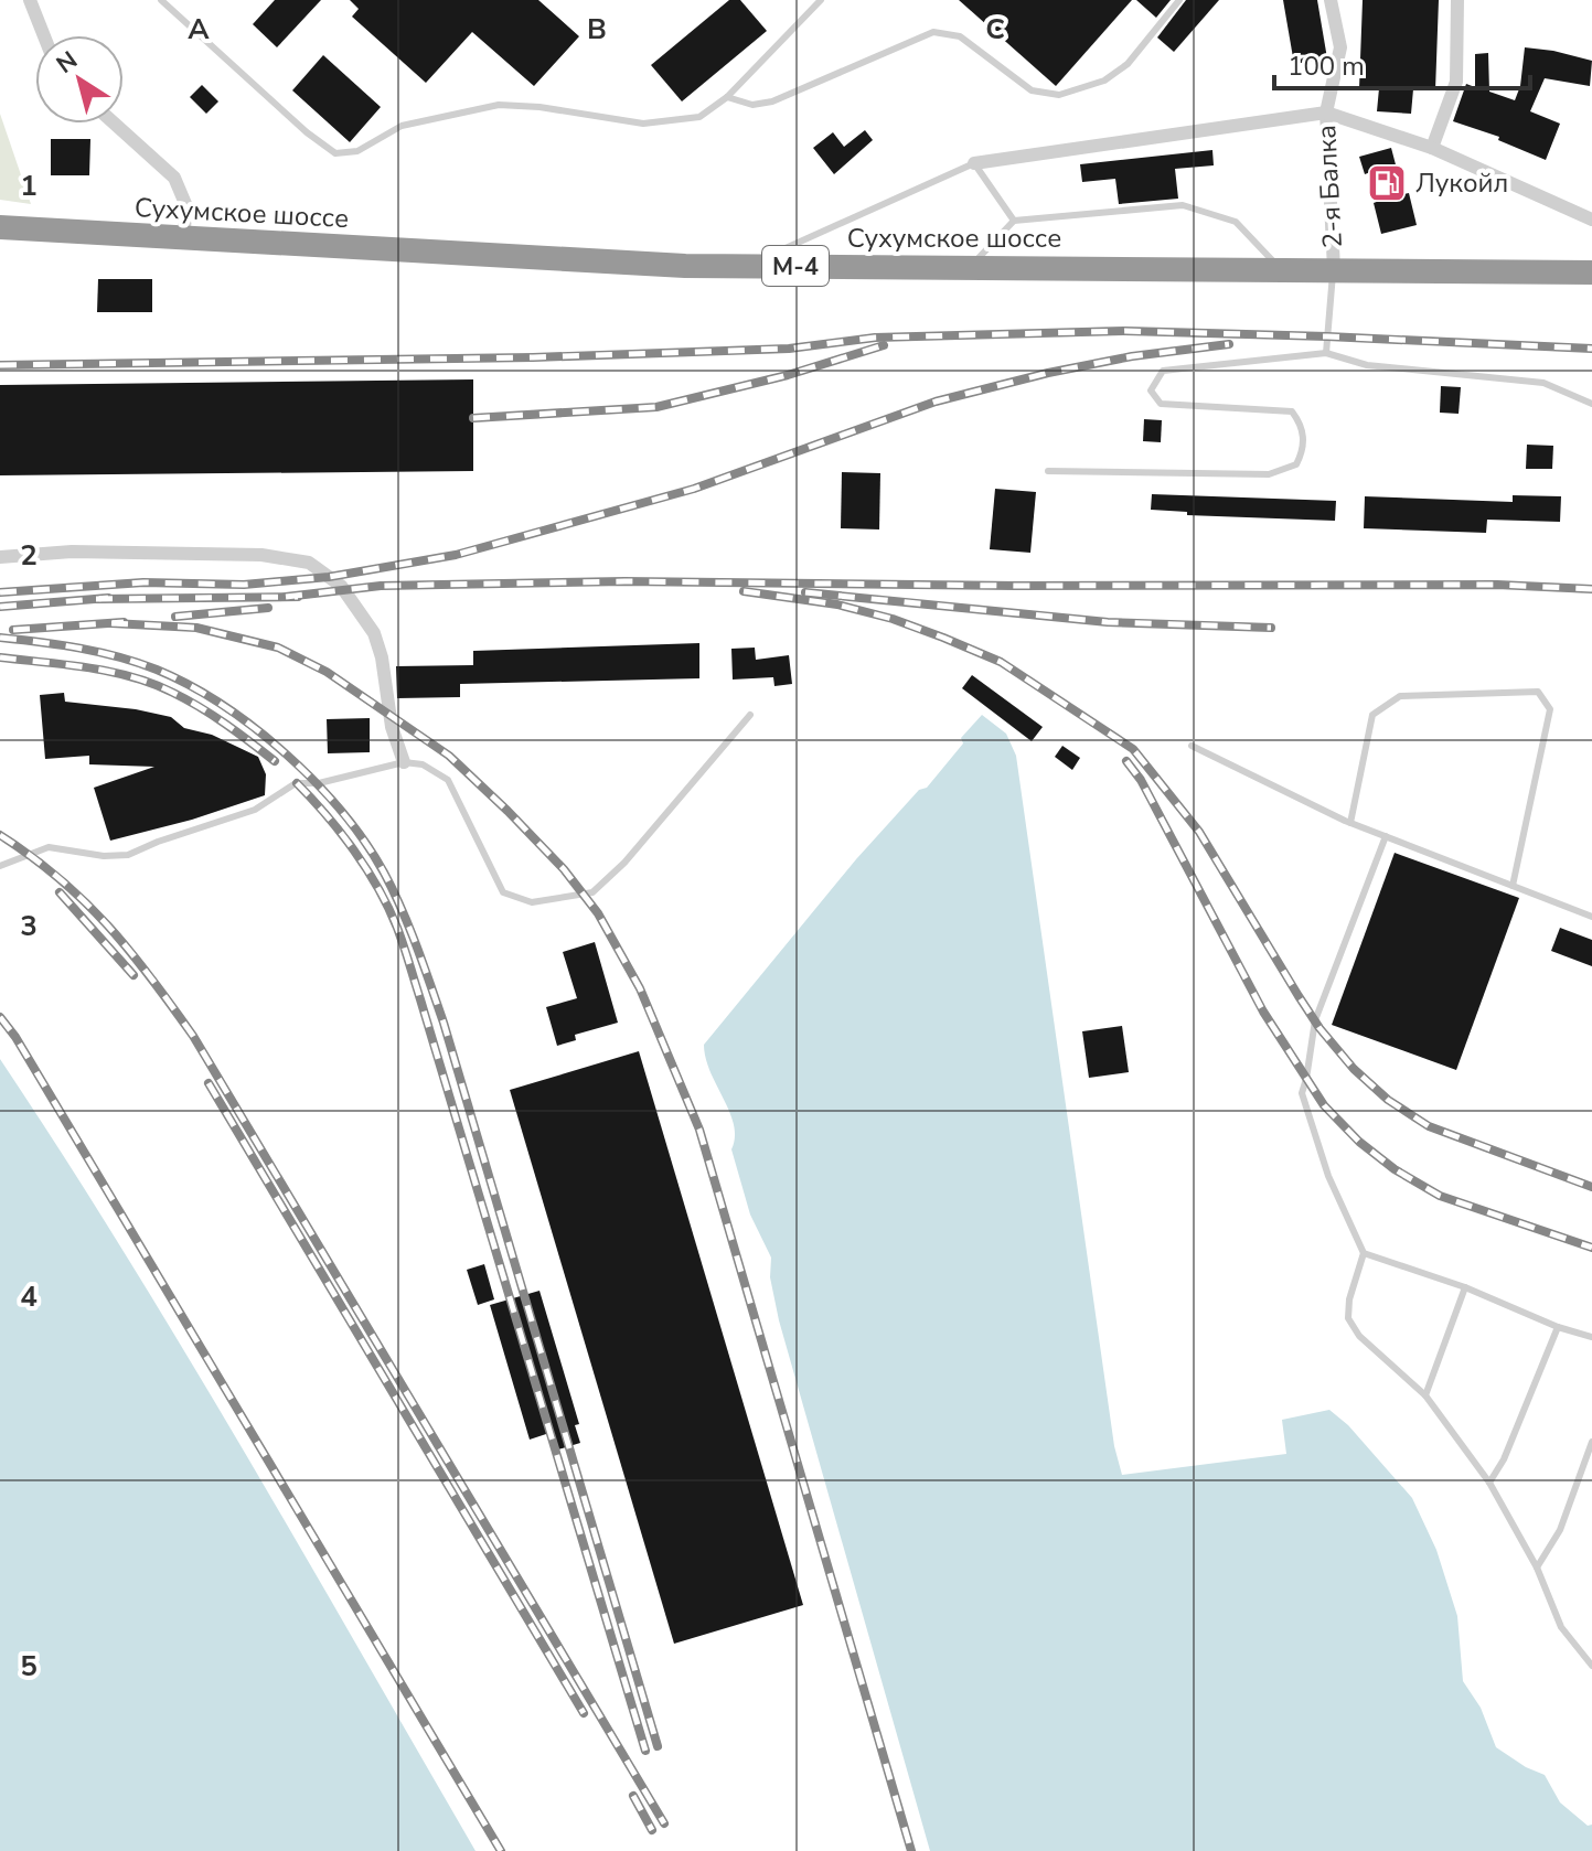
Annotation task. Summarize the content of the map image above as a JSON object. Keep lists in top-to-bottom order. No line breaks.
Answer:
{"streets":{"highway":["Сухумское шоссе","М-4"],"street":["2-я Балка"]},"crossings":[["2-я Балка","Сухумское шоссе"]],"places":{"fuel station":["Лукойл"]},"scale_bar":"100 m","north":"top left","grid":{"columns":["A","B","C"],"rows":["1","2","3","4","5"]}}
